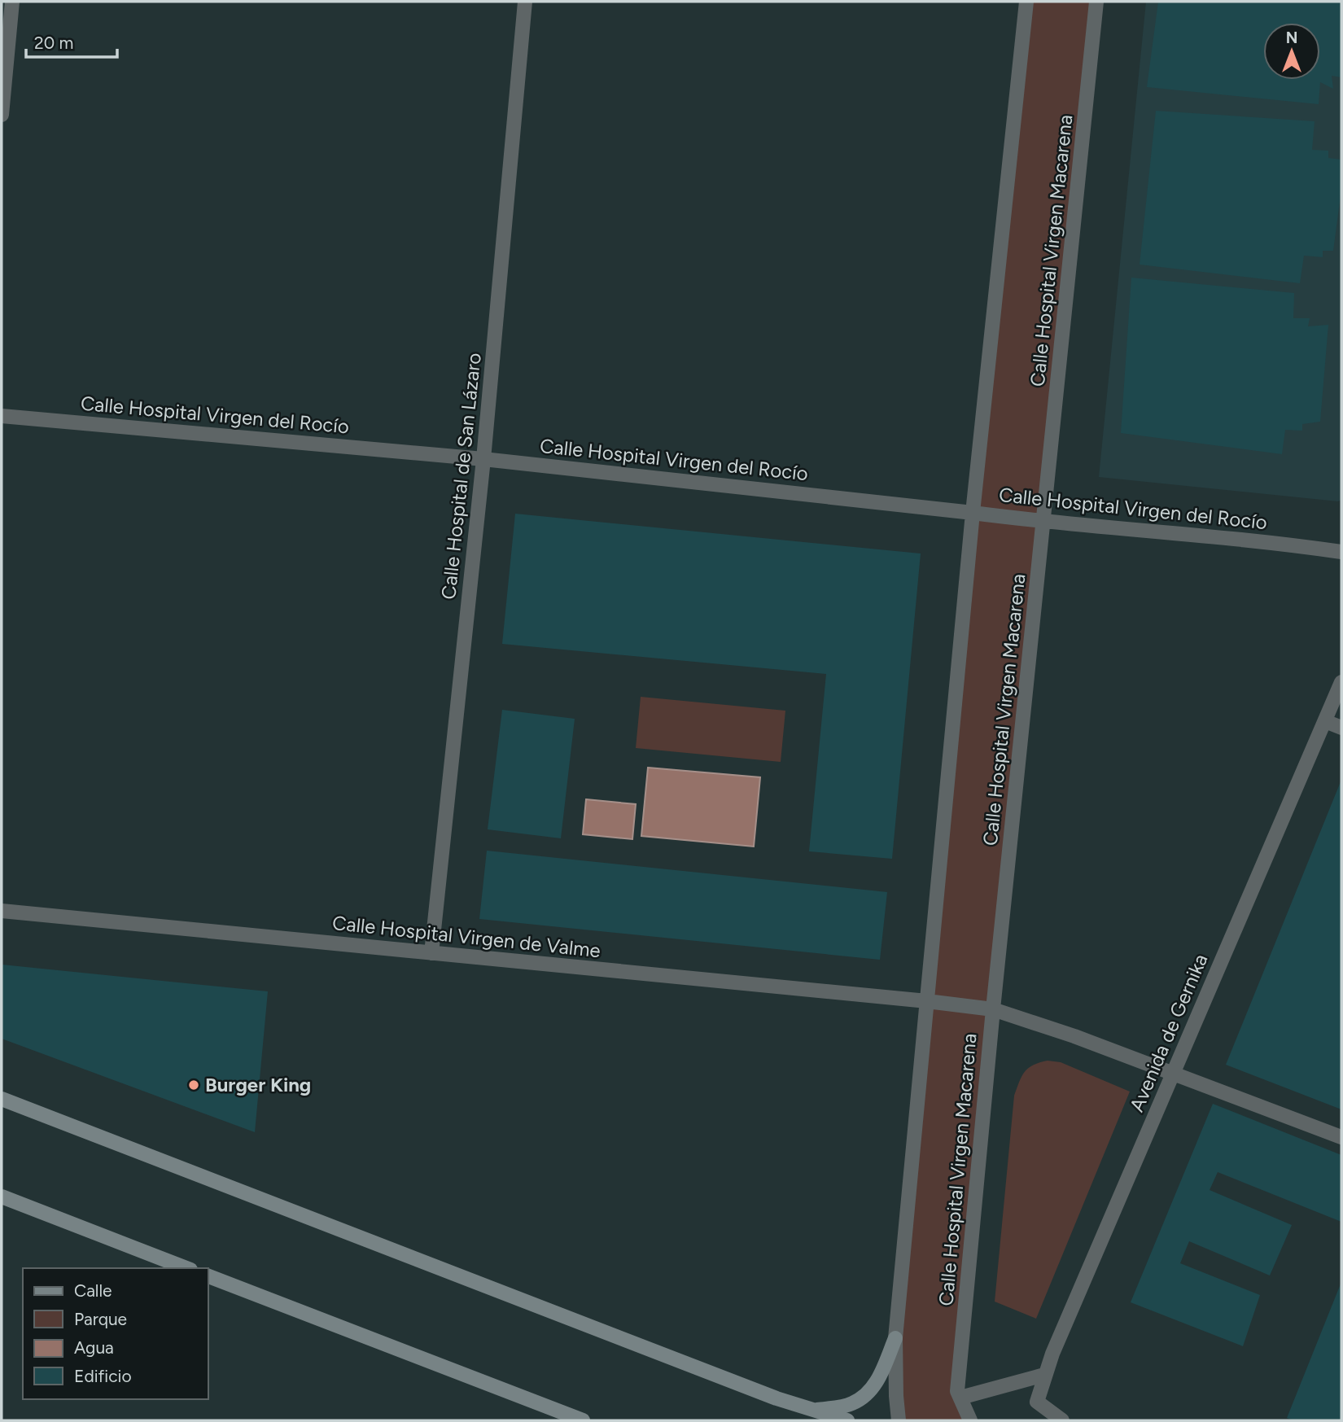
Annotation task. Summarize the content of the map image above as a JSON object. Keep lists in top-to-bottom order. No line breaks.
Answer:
{"streets":{"street":["Calle Hospital Virgen Macarena","Calle Hospital Virgen del Rocío","Calle Hospital de San Lázaro","Calle Hospital Virgen de Valme","Avenida de Gernika"]},"crossings":[["Calle Hospital Virgen Macarena","Calle Hospital Virgen del Rocío"],["Calle Hospital Virgen Macarena","Calle Hospital Virgen de Valme"],["Calle Hospital Virgen del Rocío","Calle Hospital de San Lázaro"],["Calle Hospital de San Lázaro","Calle Hospital Virgen de Valme"],["Calle Hospital Virgen de Valme","Avenida de Gernika"]],"places":["Burger King"],"legend":["Calle","Parque","Agua","Edificio"],"scale_bar":"20 m","north":"top"}
